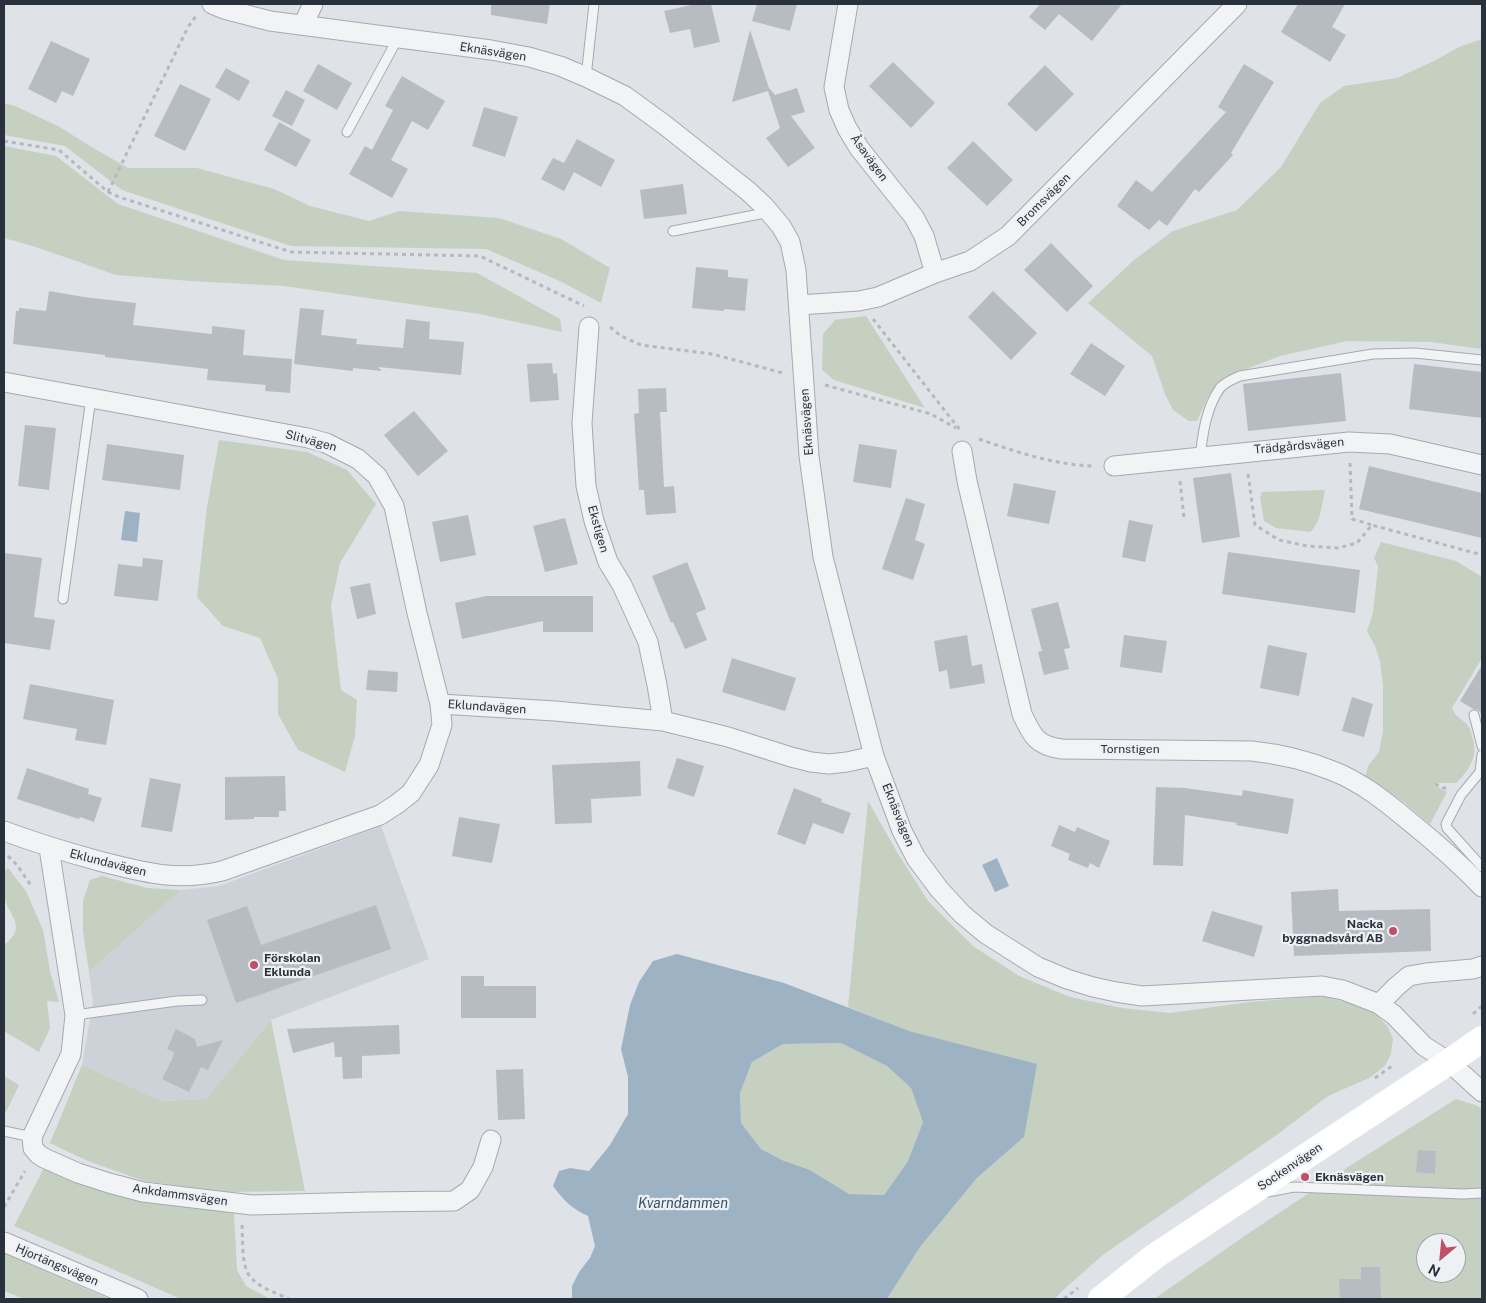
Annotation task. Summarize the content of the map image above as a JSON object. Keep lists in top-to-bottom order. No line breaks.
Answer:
{"streets":{"street":["Eknäsvägen","Åsavägen","Bromsvägen","Slitvägen","Trädgårdsvägen","Ekstigen","Eklundavägen","Tornstigen","Sockenvägen","Ankdammsvägen","Hjortängsvägen"]},"crossings":[["Eknäsvägen","Bromsvägen"],["Eknäsvägen","Eklundavägen"],["Eknäsvägen","Sockenvägen"],["Åsavägen","Bromsvägen"],["Slitvägen","Eklundavägen"],["Ekstigen","Eklundavägen"]],"water":["Kvarndammen"],"places":["Nacka byggnadsvård AB","Förskolan Eklunda","Eknäsvägen"],"north":"bottom left"}
